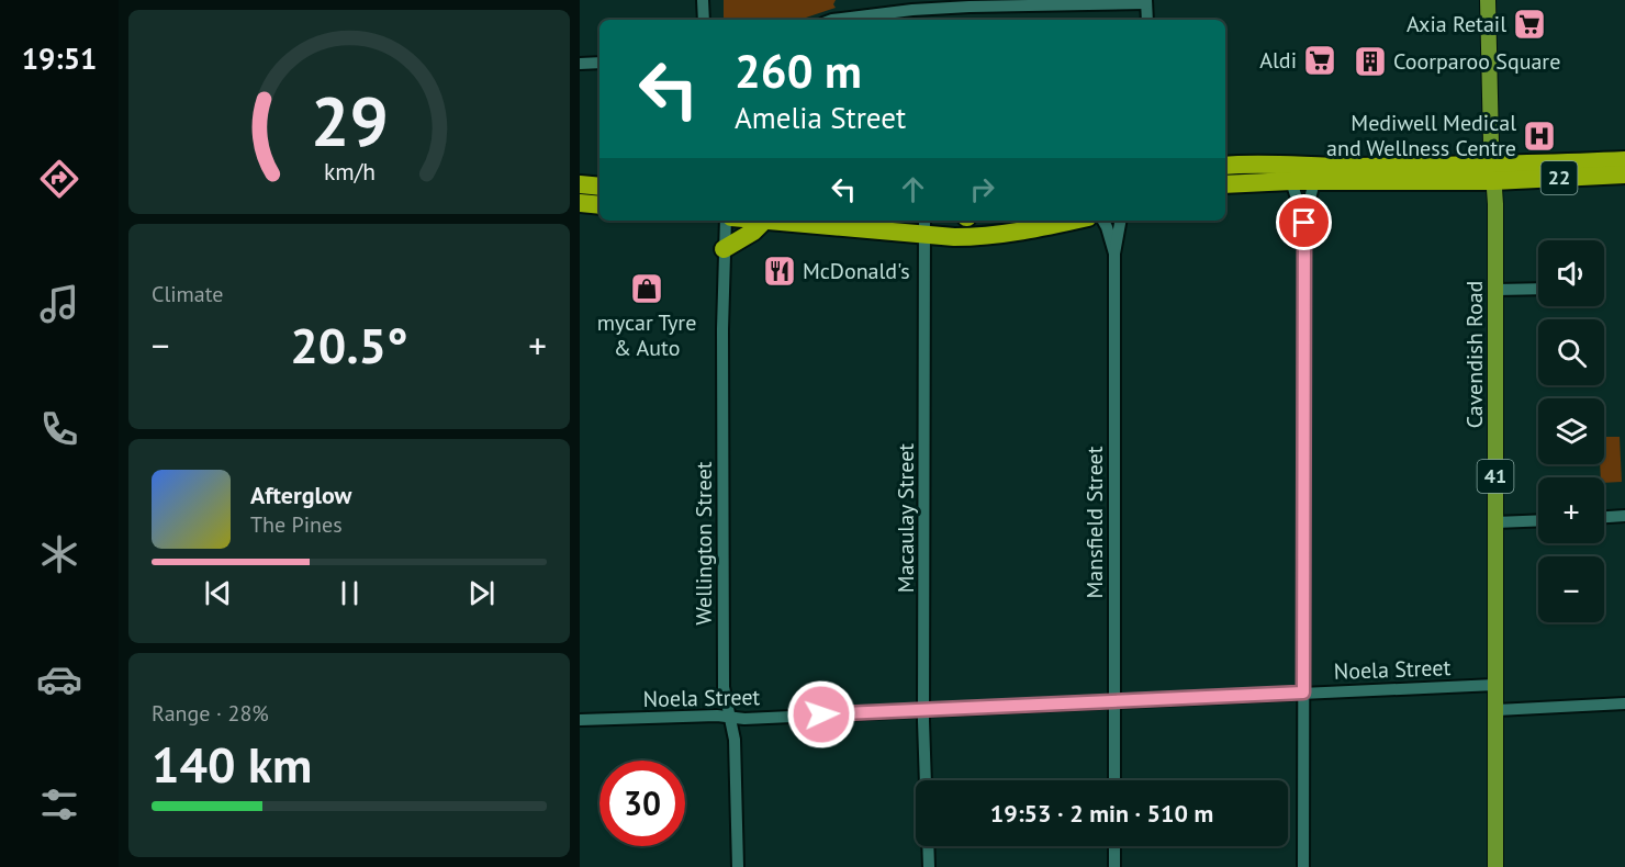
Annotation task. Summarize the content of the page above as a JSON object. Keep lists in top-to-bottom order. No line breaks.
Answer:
{"streets":{"highway":["22"],"main road":["Cavendish Road","41"],"street":["Macaulay Street","Mansfield Street","Wellington Street","Noela Street"]},"crossings":[["22","Cavendish Road"],["Cavendish Road","Noela Street"],["Macaulay Street","Noela Street"],["Mansfield Street","Noela Street"],["Wellington Street","Noela Street"]],"places":{"supermarket":["Axia Retail","Aldi"],"building":["Coorparoo Square"],"hospital":["Mediwell Medical and Wellness Centre"],"restaurant":["McDonald's"],"shop":["mycar Tyre & Auto"]},"page":{"tabs":"19:51","turn":["260 m","Amelia Street"],"tile":["Climate",["Range · 28%","140 km"]],"map_buttons":["+","−"],"heat":["−","20.5°","+"],"song":["Afterglow","The Pines"],"limit":"30","trip":"19:53 · 2 min · 510 m","gauge":["29","km/h"]}}
